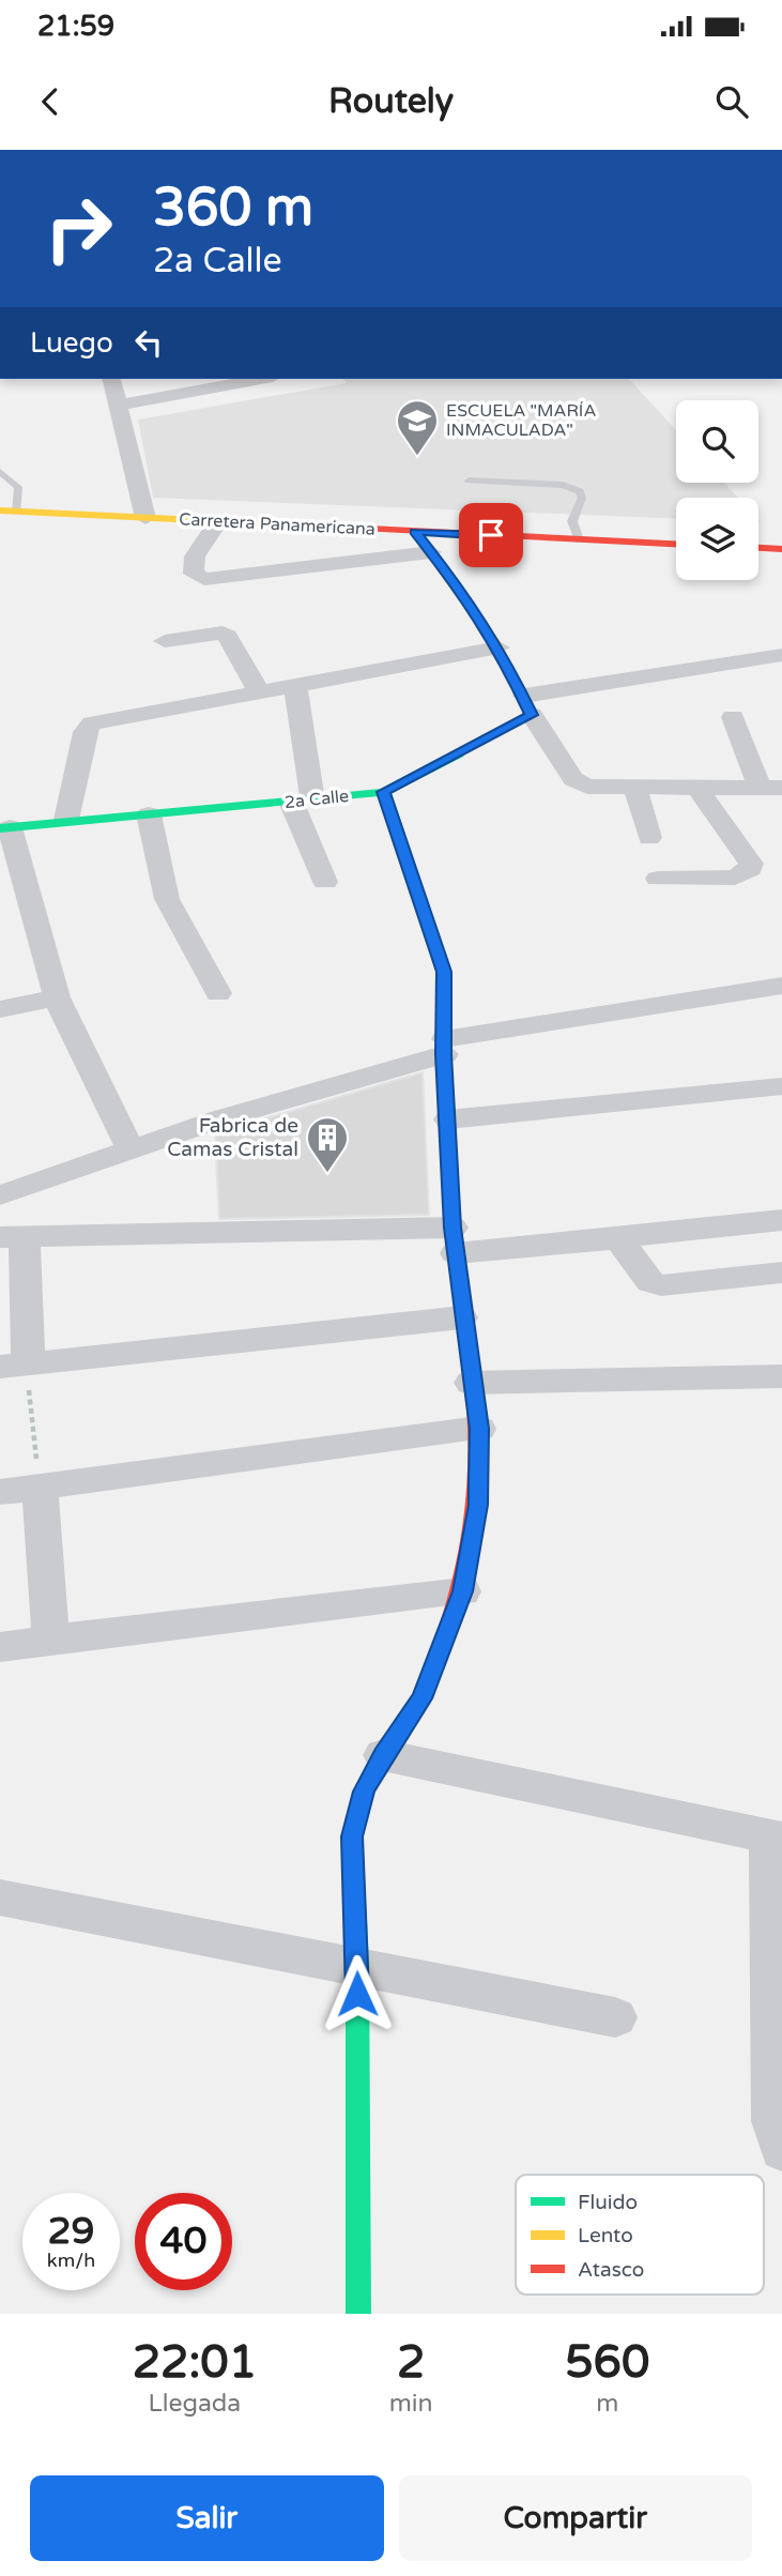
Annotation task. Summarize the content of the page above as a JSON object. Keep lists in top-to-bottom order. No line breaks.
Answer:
{"streets":{"street":["Carretera Panamericana","2a Calle"]},"places":{"school or university":["ESCUELA \"MARÍA INMACULADA\""],"building":["Fabrica de Camas Cristal"]},"legend":["Fluido","Lento","Atasco"],"page":{"status":"21:59","header":"Routely","turn":["360 m","2a Calle"],"then":"Luego","speed":"29 km/h","limit":"40","eta":["22:01","Llegada","2","min","560","m"],"buttons":["Salir","Compartir"]}}
